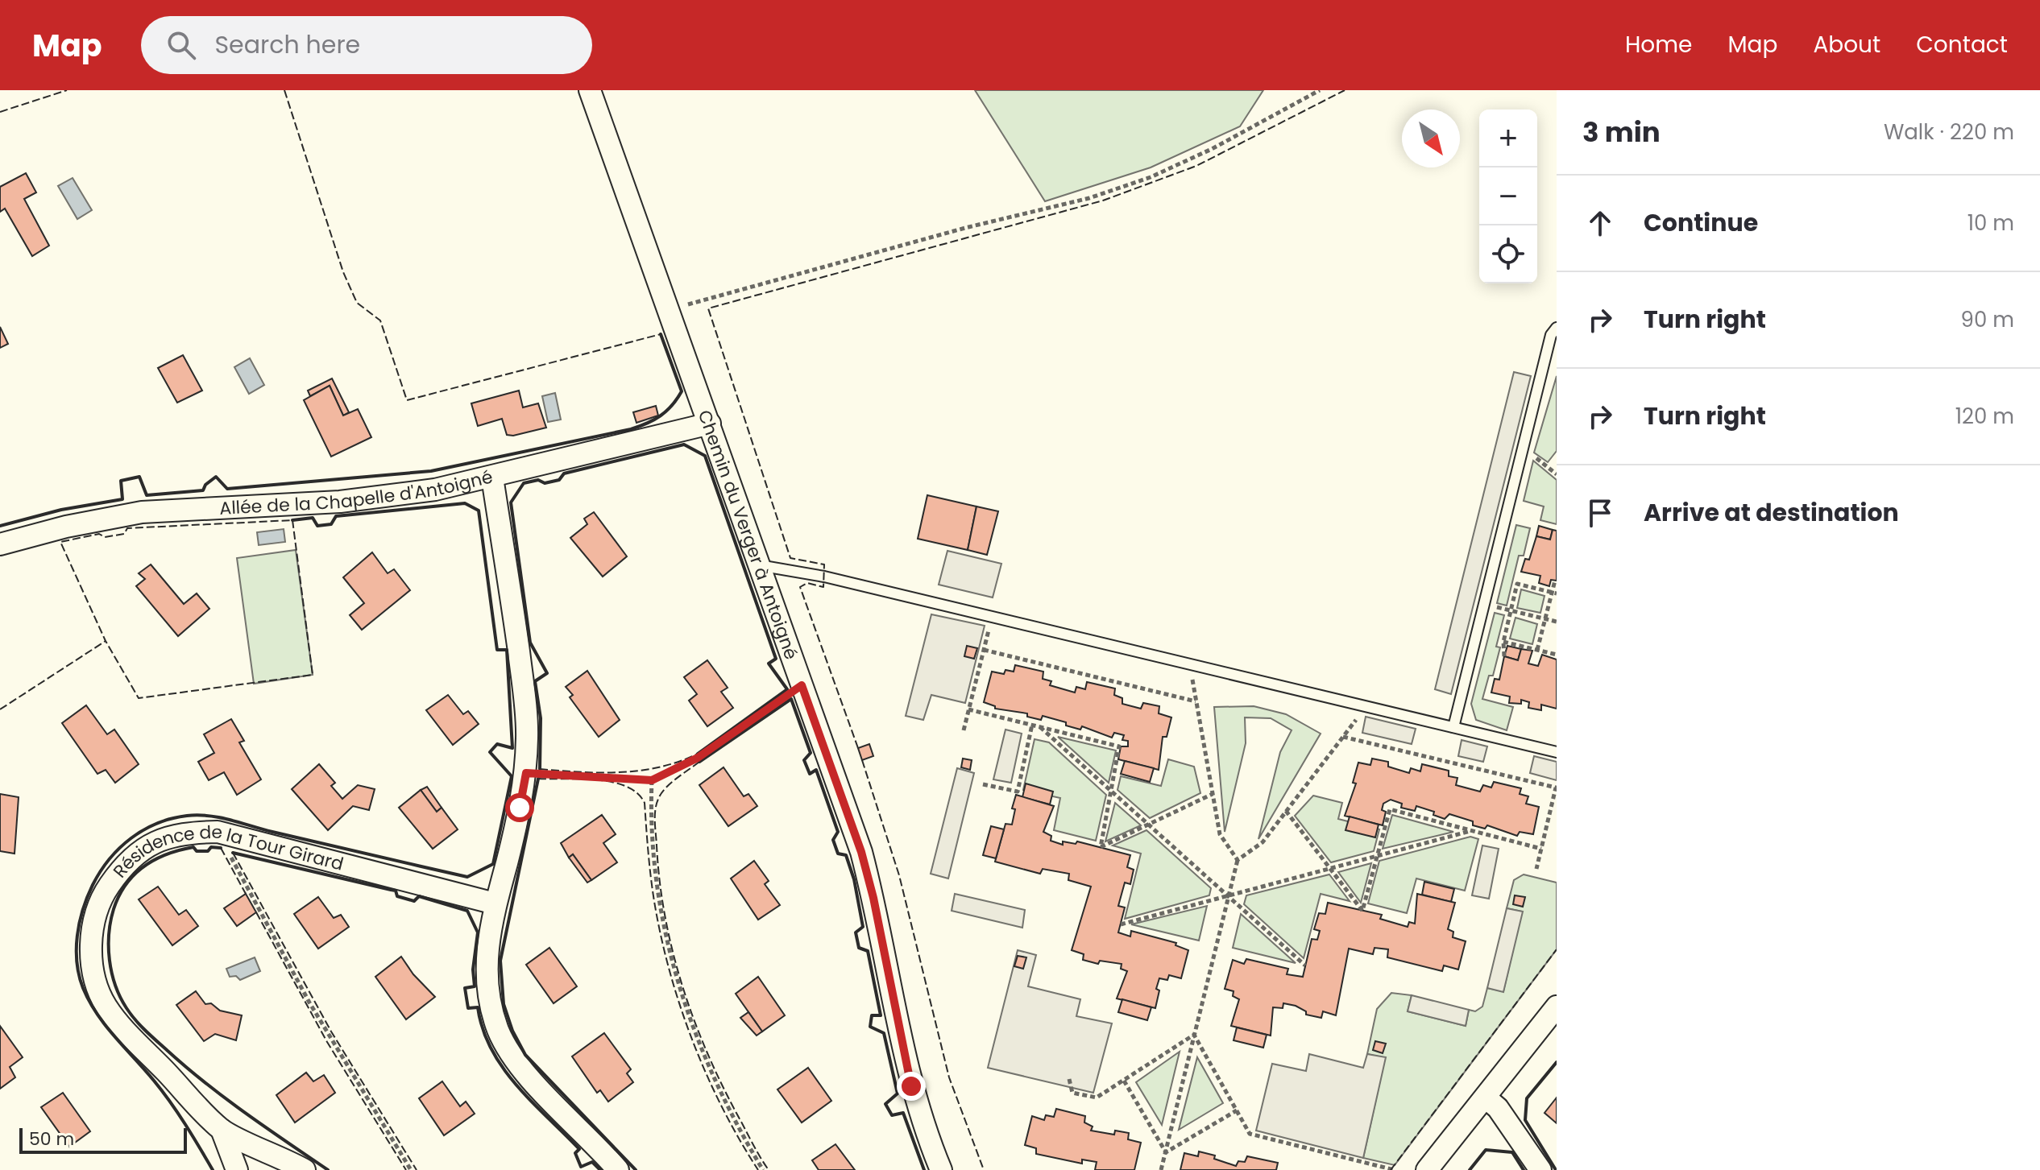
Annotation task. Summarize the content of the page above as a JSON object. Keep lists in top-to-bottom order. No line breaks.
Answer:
{"streets":{"street":["Allée de la Chapelle d'Antoigné","Chemin du Verger à Antoigné","Résidence de la Tour Girard"]},"crossings":[["Allée de la Chapelle d'Antoigné","Chemin du Verger à Antoigné"]],"scale_bar":"50 m","north":"bottom right","page":{"header":"Map","search":"Search here","nav":["Home","Map","About","Contact"],"heading":["3 min","Walk · 220 m"],"map_buttons":["+","−"],"list":[["Continue","10 m"],["Turn right","90 m"],["Turn right","120 m"],"Arrive at destination"],"scale":"50 m"}}
